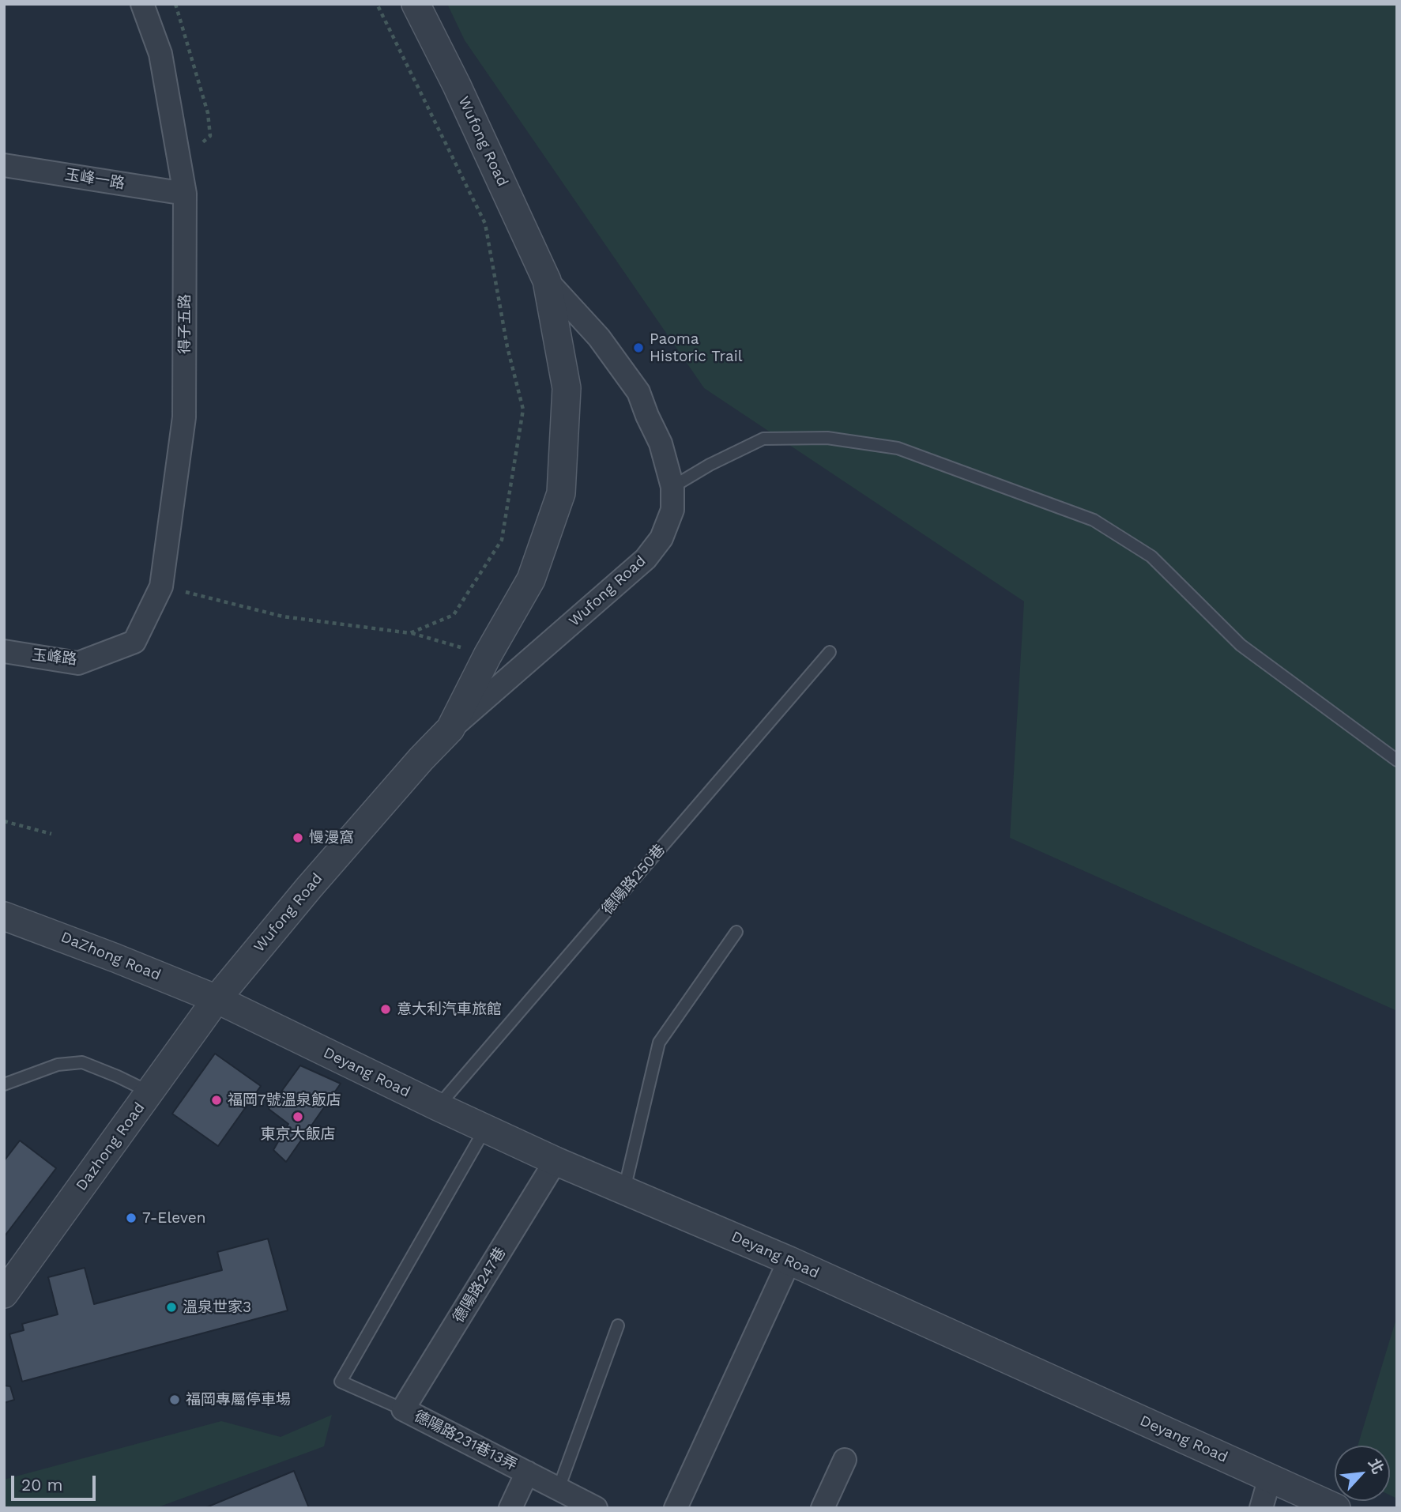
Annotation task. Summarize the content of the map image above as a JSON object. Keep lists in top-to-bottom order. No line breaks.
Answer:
{"streets":{"street":["Wufong Road","玉峰一路","得子五路","玉峰路","DaZhong Road","Deyang Road","Dazhong Road","德陽路247巷","德陽路231巷13弄"],"lane":["德陽路250巷"]},"crossings":[["Wufong Road","DaZhong Road"],["Wufong Road","Deyang Road"],["Wufong Road","Dazhong Road"],["玉峰一路","得子五路"],["得子五路","玉峰路"],["德陽路250巷","Deyang Road"],["DaZhong Road","Deyang Road"],["DaZhong Road","Dazhong Road"],["Deyang Road","Dazhong Road"],["Deyang Road","德陽路247巷"],["德陽路247巷","德陽路231巷13弄"]],"places":["Paoma Historic Trail","慢漫窩","意大利汽車旅館","福岡7號溫泉飯店","東京大飯店","7-Eleven","溫泉世家3","福岡專屬停車場"],"scale_bar":"20 m","north":"top right"}
